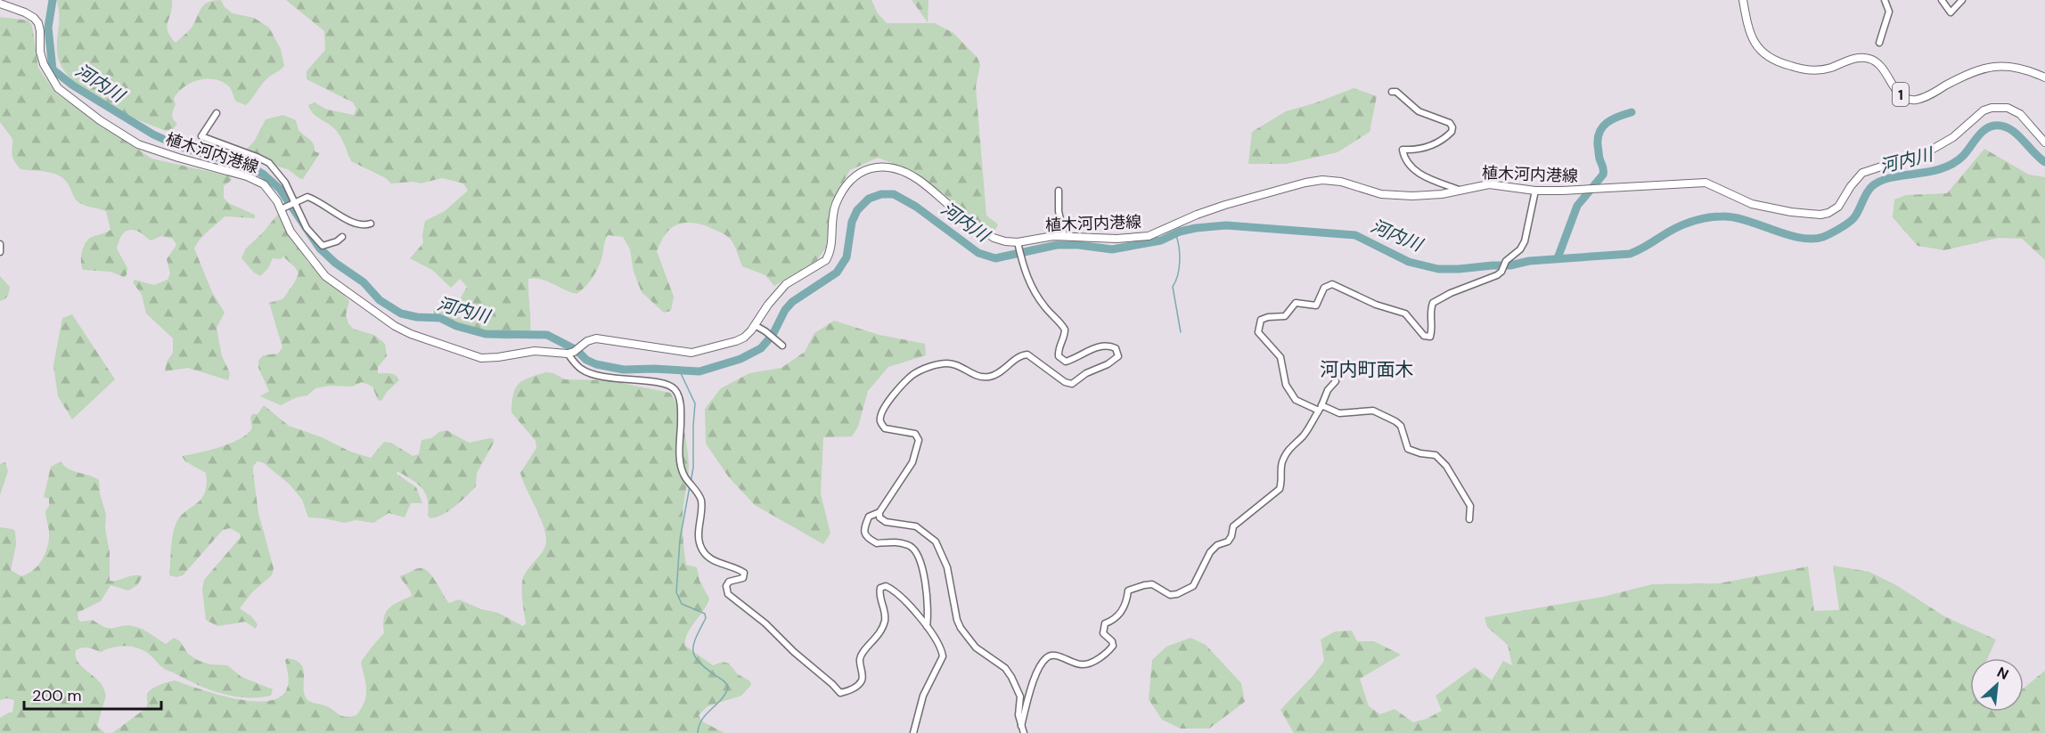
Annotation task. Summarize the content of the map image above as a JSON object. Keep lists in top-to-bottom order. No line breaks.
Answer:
{"streets":{"main road":["1","植木河内港線"]},"districts":["河内町面木"],"water":["河内川"],"scale_bar":"200 m","north":"top right"}
